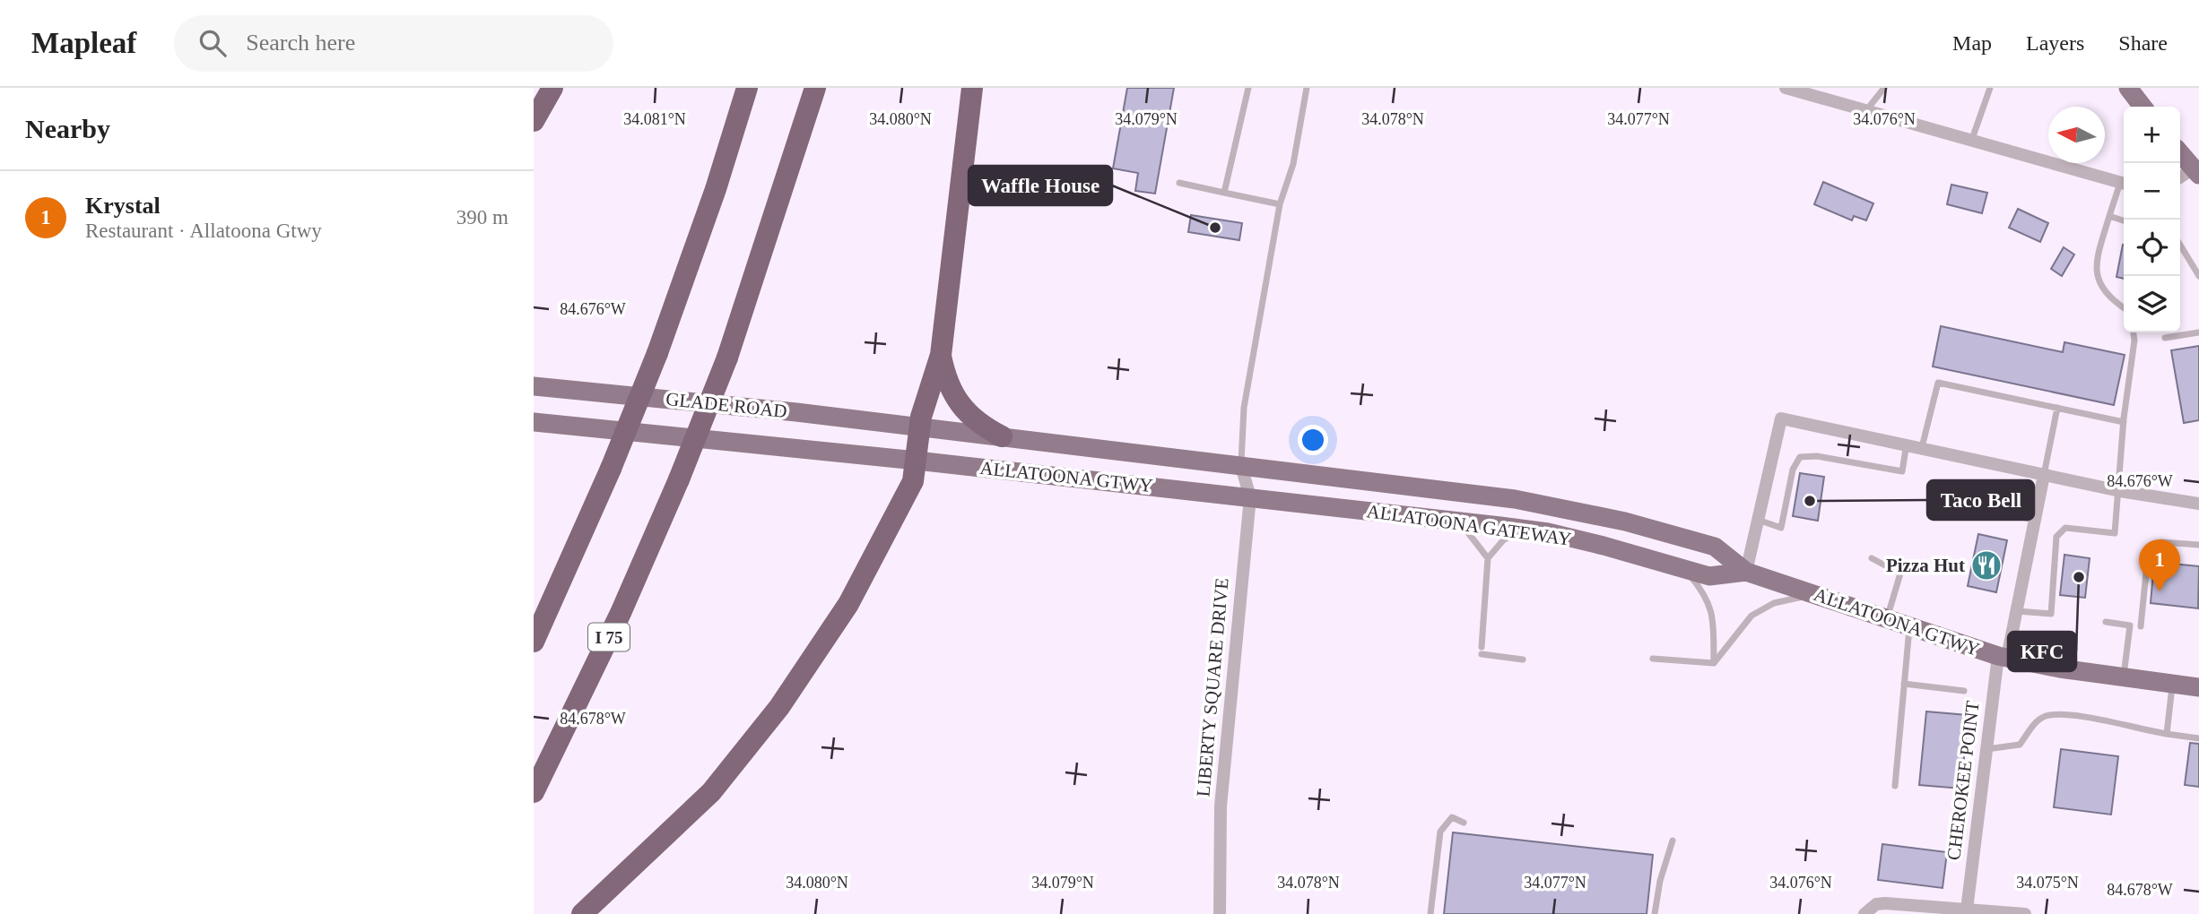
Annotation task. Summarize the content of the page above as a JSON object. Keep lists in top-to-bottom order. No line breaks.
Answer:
{"streets":{"highway":["I 75"],"main road":["GLADE ROAD","ALLATOONA GTWY","ALLATOONA GATEWAY"],"street":["LIBERTY SQUARE DRIVE","CHEROKEE POINT"]},"crossings":[["GLADE ROAD","ALLATOONA GTWY"],["ALLATOONA GTWY","ALLATOONA GATEWAY"],["ALLATOONA GTWY","CHEROKEE POINT"],["ALLATOONA GATEWAY","LIBERTY SQUARE DRIVE"]],"places":{"other":["Waffle House","Taco Bell","KFC"],"restaurant":["Pizza Hut"]},"north":"left","page":{"header":"Mapleaf","search":"Search here","nav":["Map","Layers","Share"],"heading":"Nearby","map_buttons":["+","−"],"list":[{"mark":"1","name":"Krystal","note":"Restaurant · Allatoona Gtwy","value":"390 m"}],"pins":"1"},"coordinates":["34.081°N","34.080°N","34.079°N","34.078°N","34.077°N","34.076°N","84.676°W","84.678°W","34.075°N"]}
